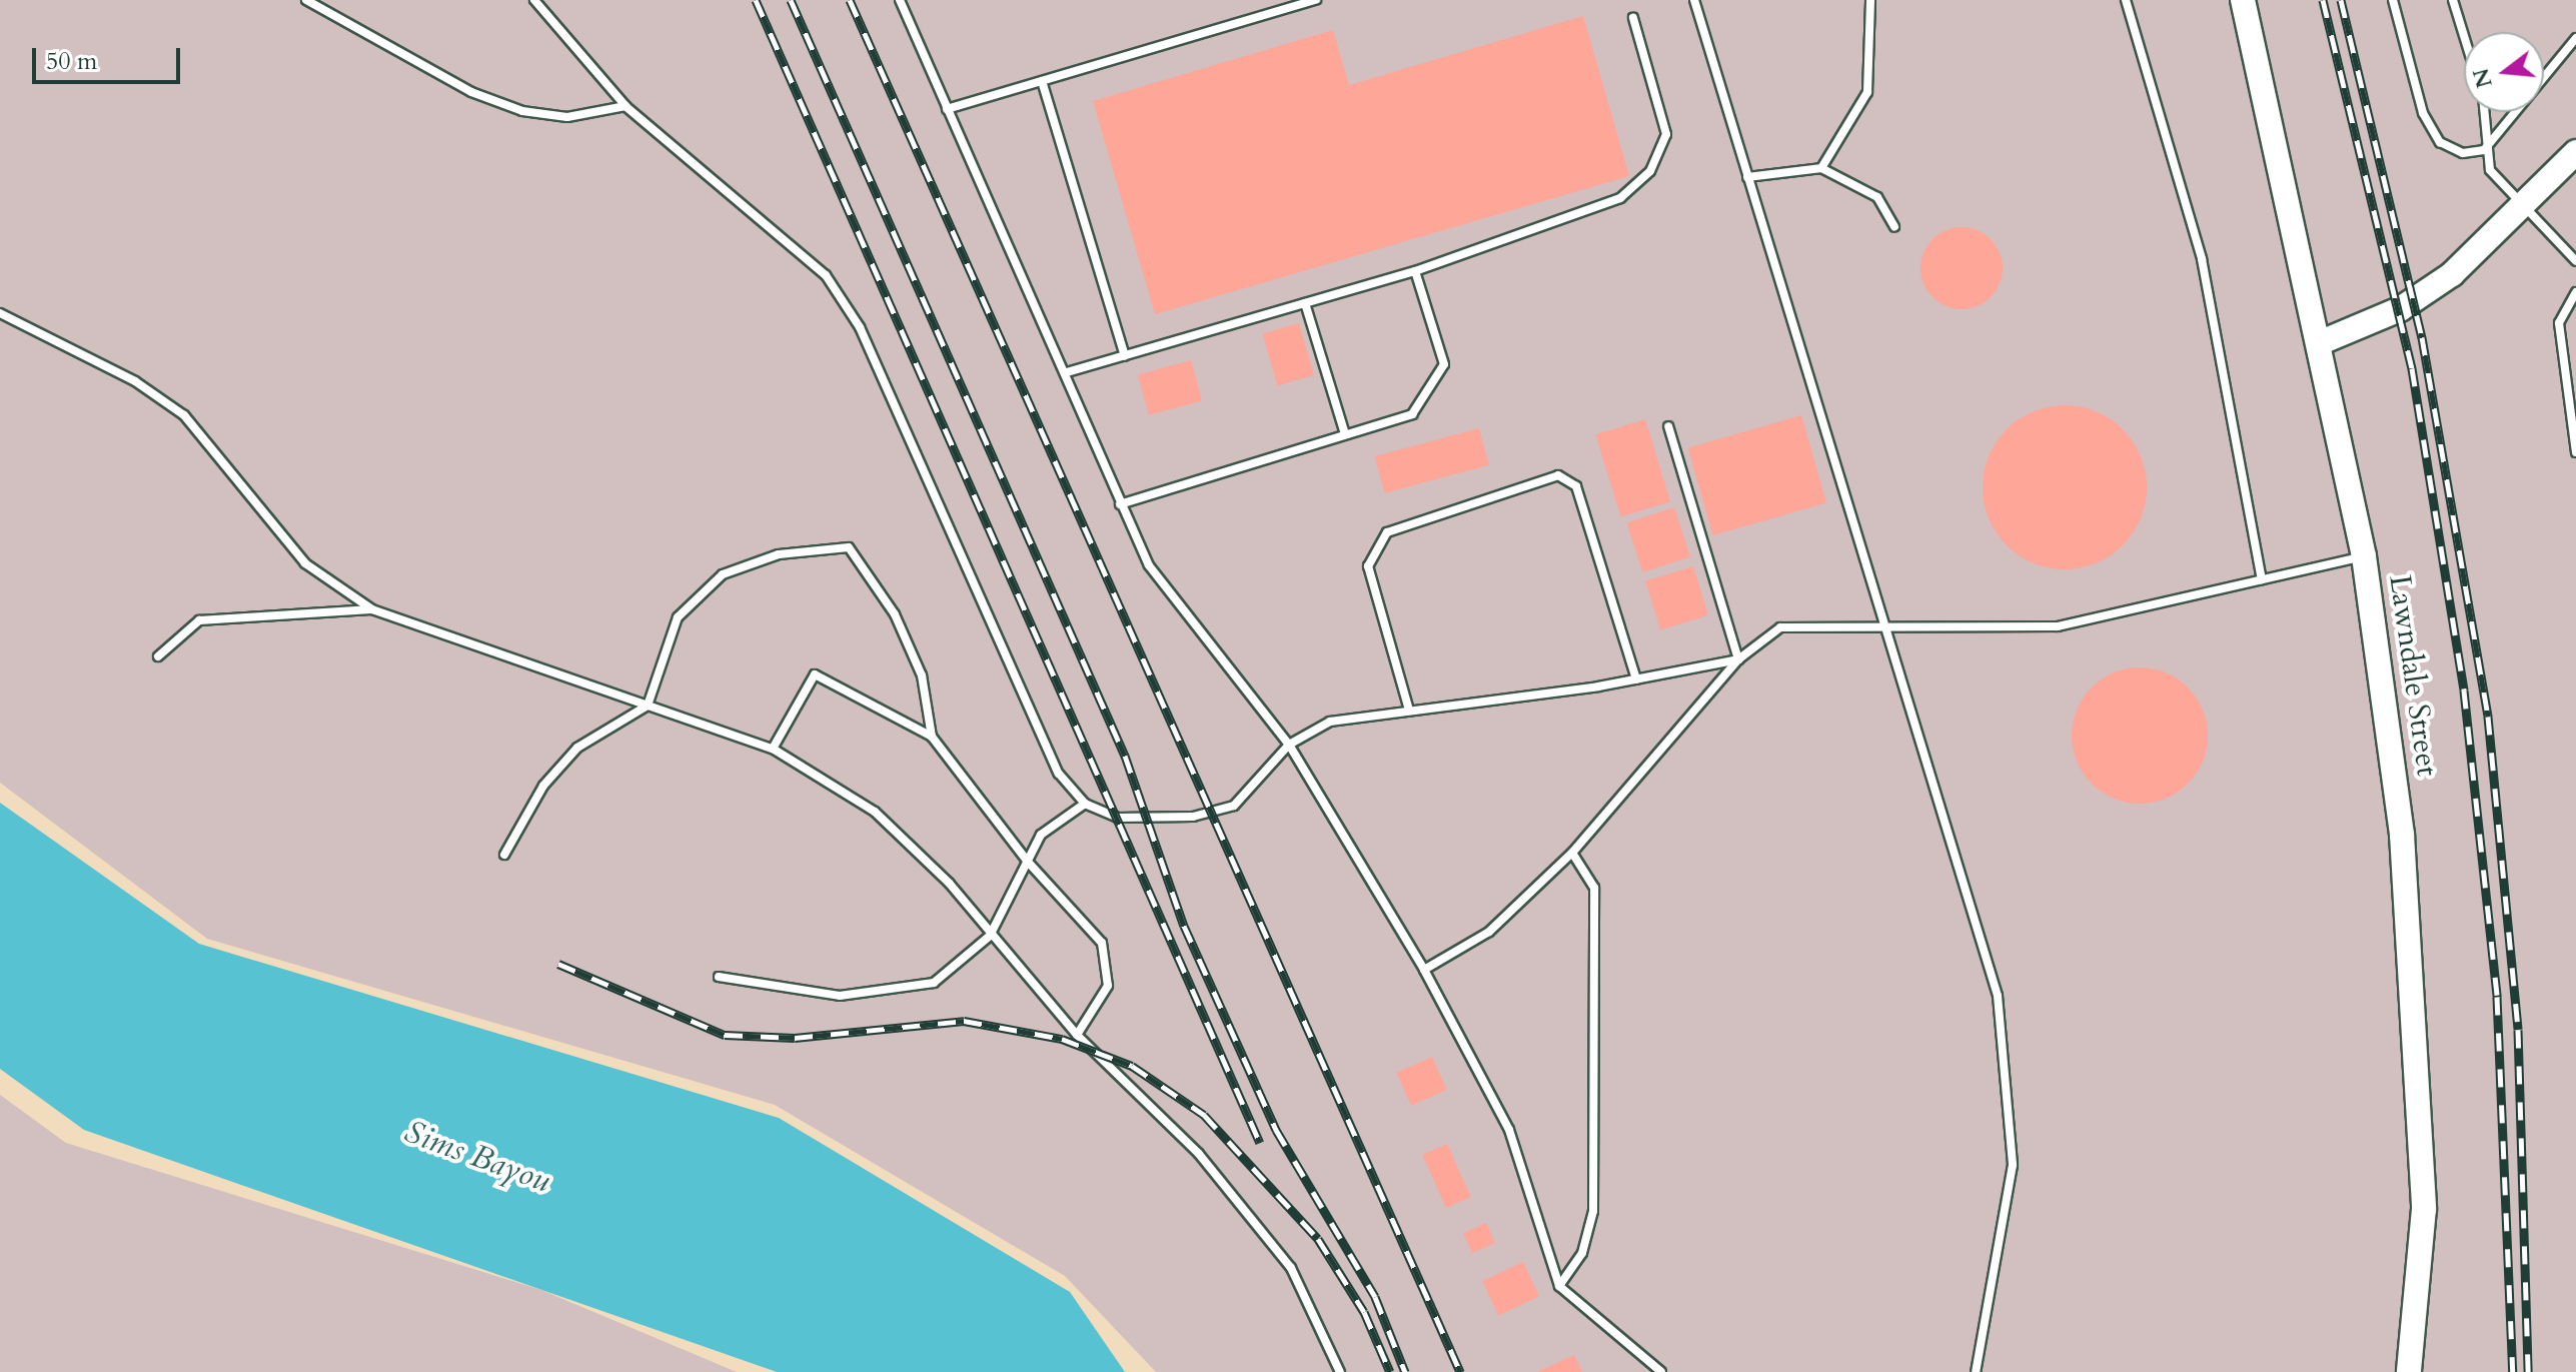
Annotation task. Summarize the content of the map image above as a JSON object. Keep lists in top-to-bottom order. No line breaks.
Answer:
{"streets":{"main road":["Lawndale Street"]},"water":["Sims Bayou"],"scale_bar":"50 m","north":"left"}
